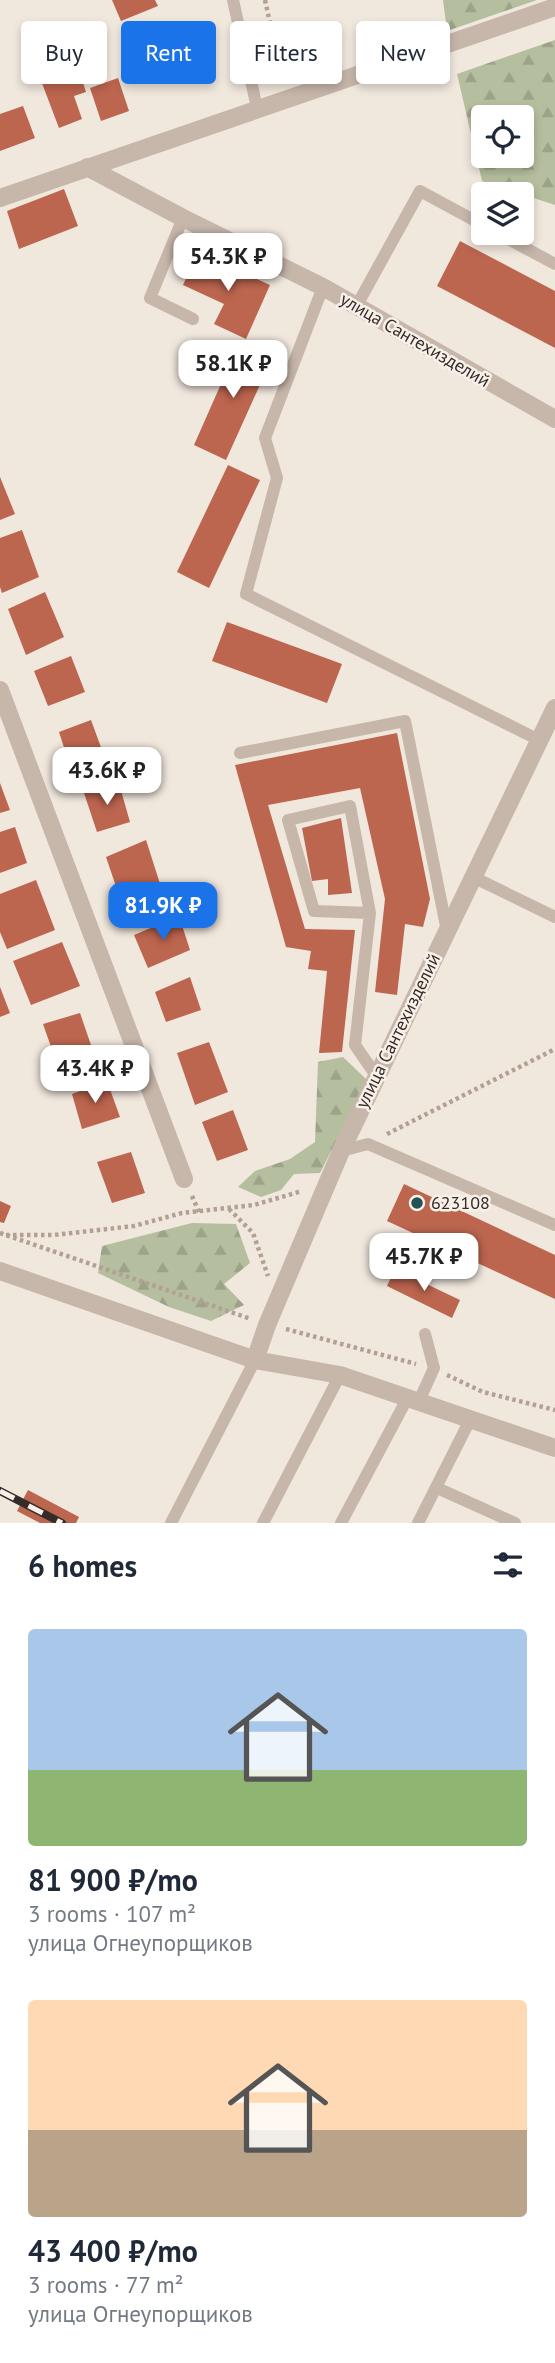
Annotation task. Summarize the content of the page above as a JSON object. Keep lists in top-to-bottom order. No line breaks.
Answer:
{"streets":{"street":["улица Сантехизделий"]},"places":["623108"],"page":{"chip":["Buy","Rent","Filters","New"],"price":["54.3K ₽","58.1K ₽","43.6K ₽","81.9K ₽","43.4K ₽","45.7K ₽"],"heading":"6 homes","list":[{"name":"81 900 ₽/mo","note":"3 rooms · 107 m² · улица Огнеупорщиков"},{"name":"43 400 ₽/mo","note":"3 rooms · 77 m² · улица Огнеупорщиков"}]}}
